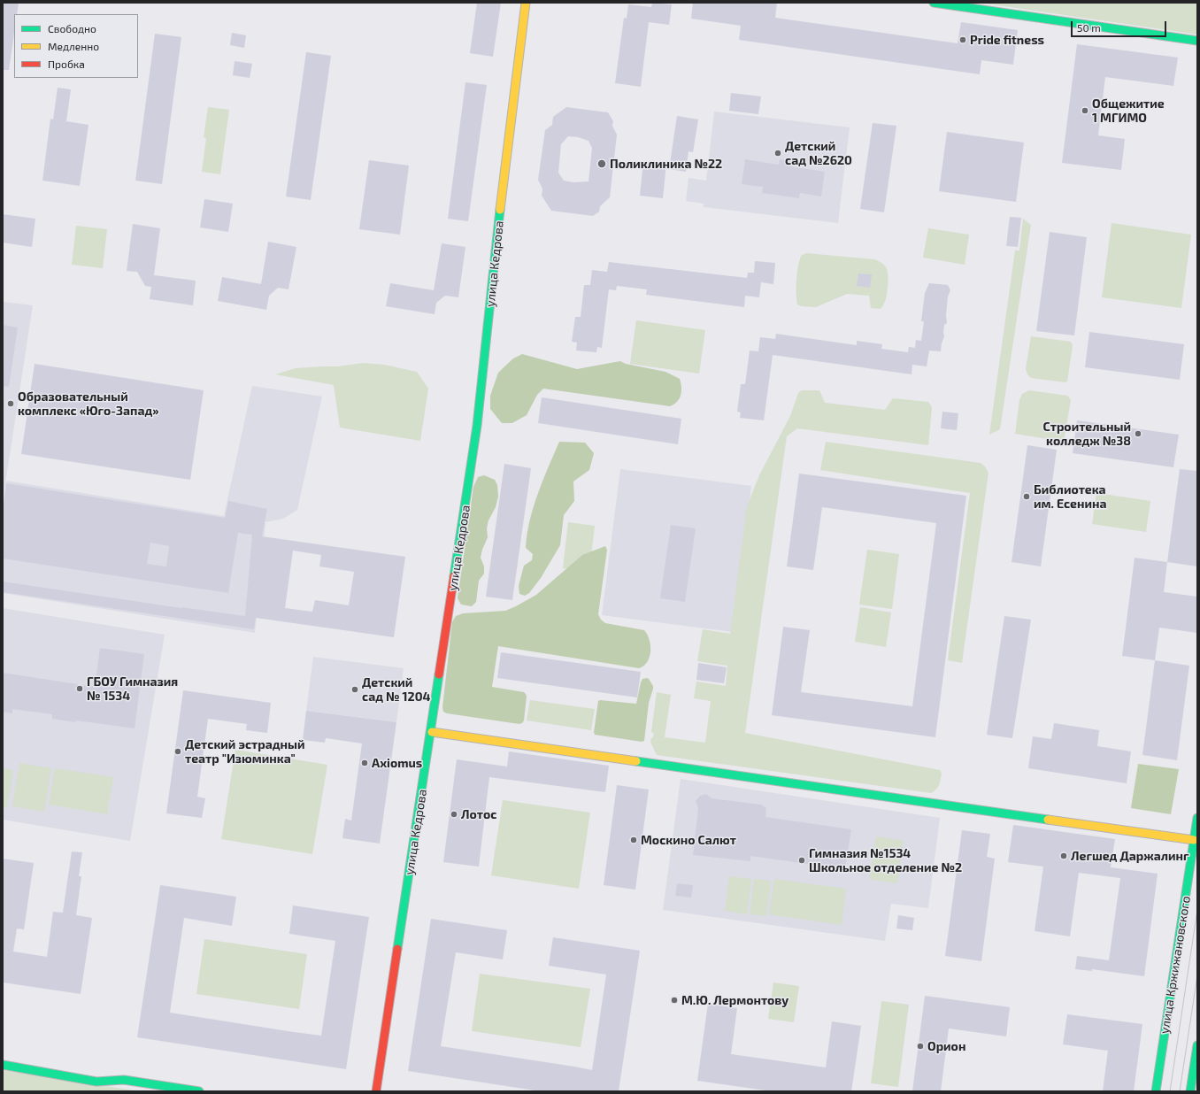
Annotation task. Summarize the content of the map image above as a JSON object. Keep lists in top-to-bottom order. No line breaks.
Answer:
{"streets":{"street":["улица Кедрова","улица Кржижановского"]},"places":["Pride fitness","Общежитие 1 МГИМО","Детский сад №2620","Поликлиника №22","Образовательный комплекс «Юго-Запад»","Строительный колледж №38","Библиотека им. Есенина","ГБОУ Гимназия № 1534","Детский сад № 1204","Детский эстрадный театр \"Изюминка\"","Axiomus","Лотос","Москино Салют","Легшед Даржалинг","Гимназия №1534 Школьное отделение №2","М.Ю. Лермонтову","Орион"],"legend":["Свободно","Медленно","Пробка"],"scale_bar":"50 m"}
